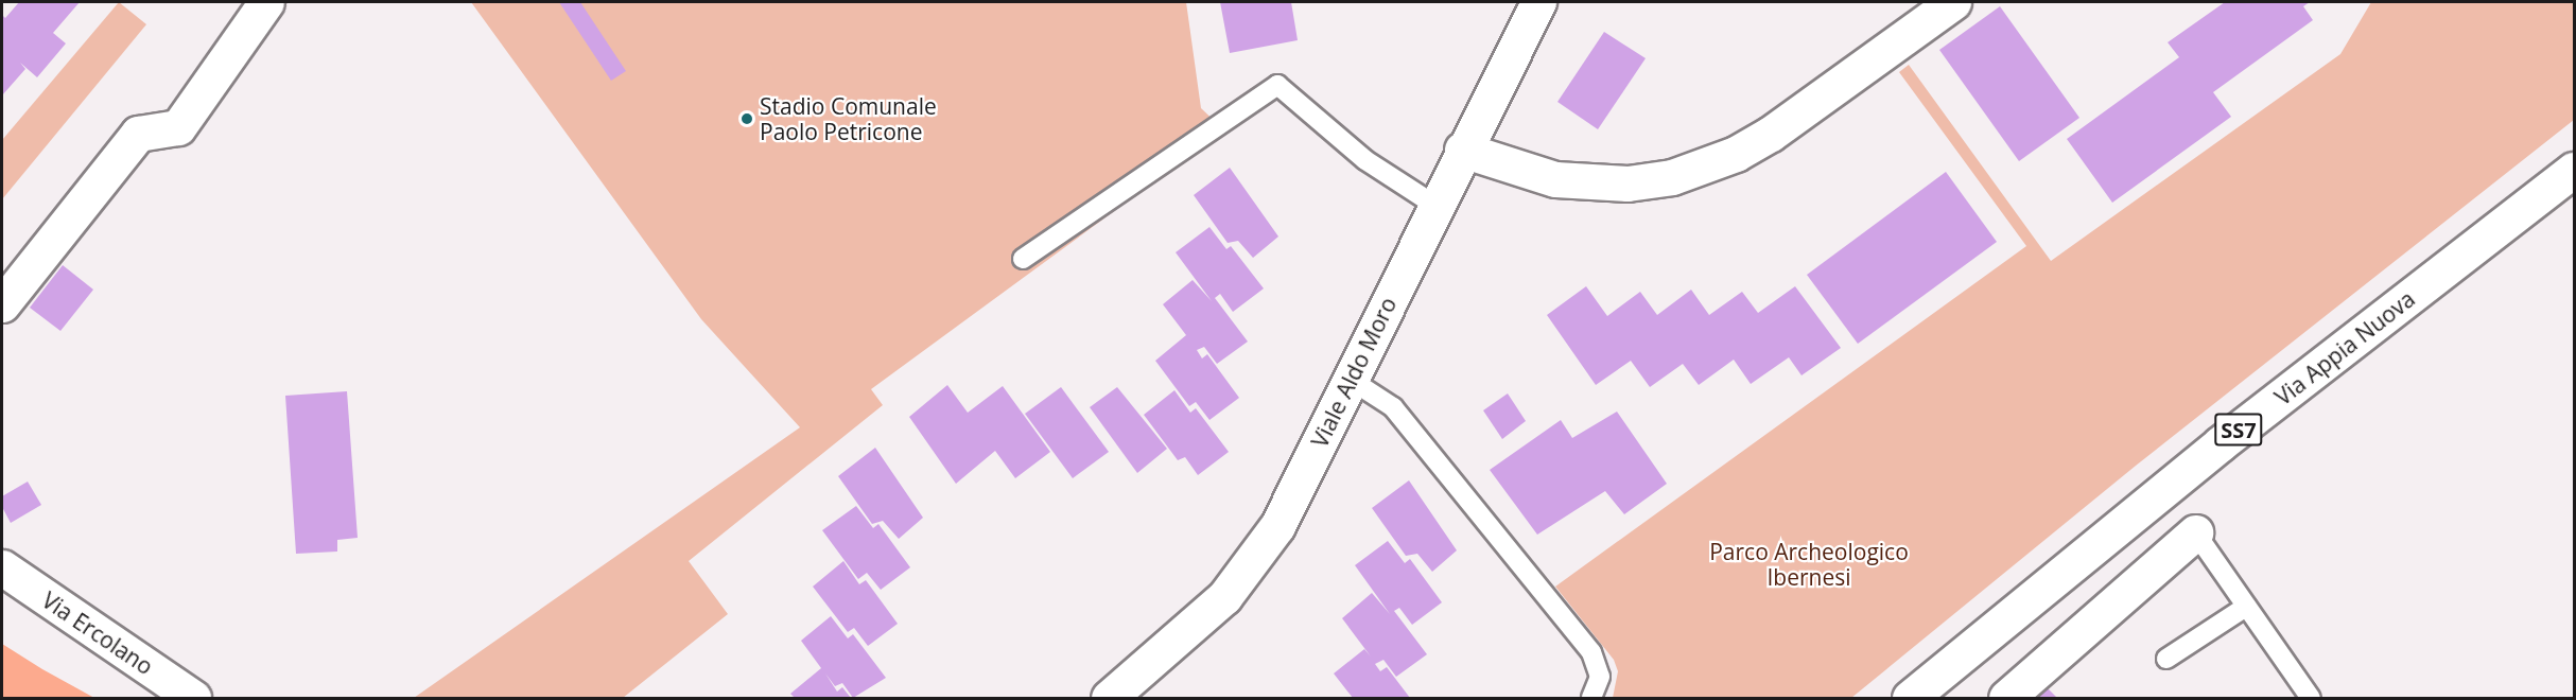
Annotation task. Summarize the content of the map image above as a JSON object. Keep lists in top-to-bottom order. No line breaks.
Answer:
{"streets":{"street":["Via Appia Nuova","Viale Aldo Moro","SS7","Via Ercolano"]},"parks":["Parco Archeologico Ibernesi"],"places":["Stadio Comunale Paolo Petricone"]}
